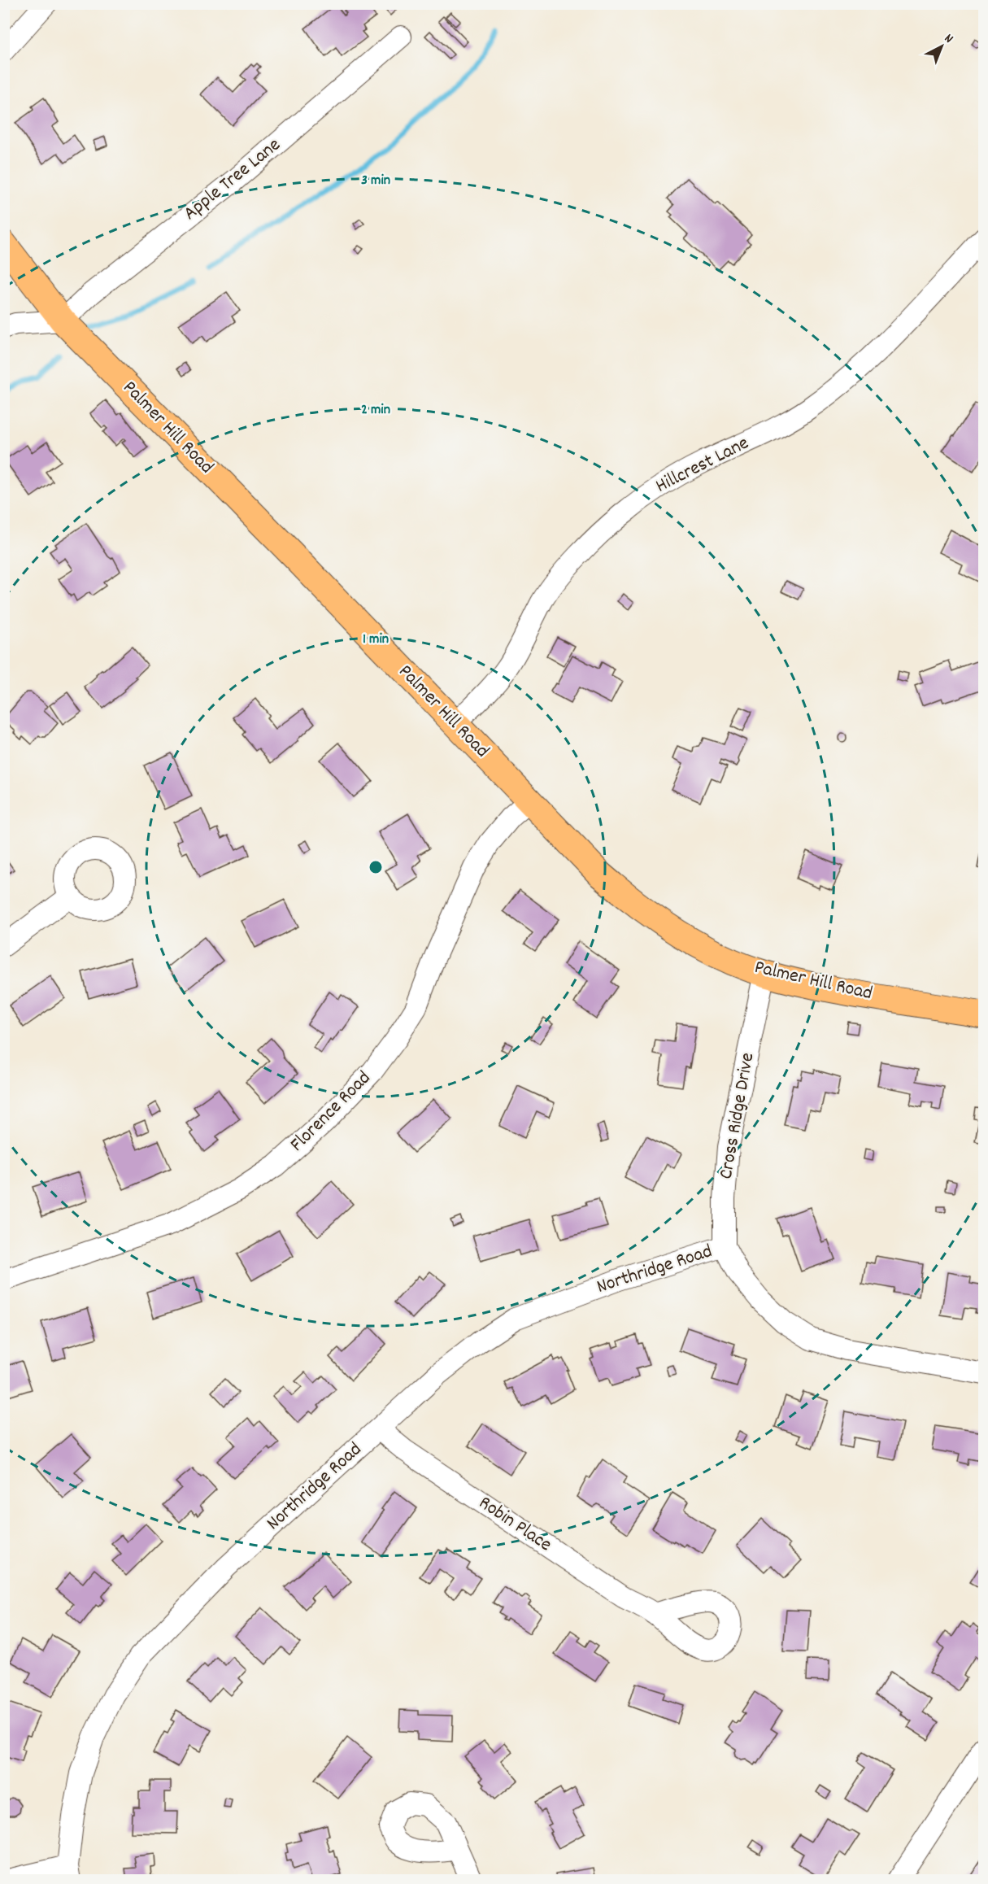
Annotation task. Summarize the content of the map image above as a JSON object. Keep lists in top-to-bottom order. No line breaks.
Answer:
{"streets":{"main road":["Palmer Hill Road"],"street":["Apple Tree Lane","Hillcrest Lane","Florence Road","Cross Ridge Drive","Northridge Road","Robin Place"]},"crossings":[["Apple Tree Lane","Palmer Hill Road"],["Palmer Hill Road","Hillcrest Lane"],["Palmer Hill Road","Florence Road"],["Palmer Hill Road","Cross Ridge Drive"],["Cross Ridge Drive","Northridge Road"],["Northridge Road","Robin Place"]],"north":"top right","rings":["3 min","2 min","1 min"]}
